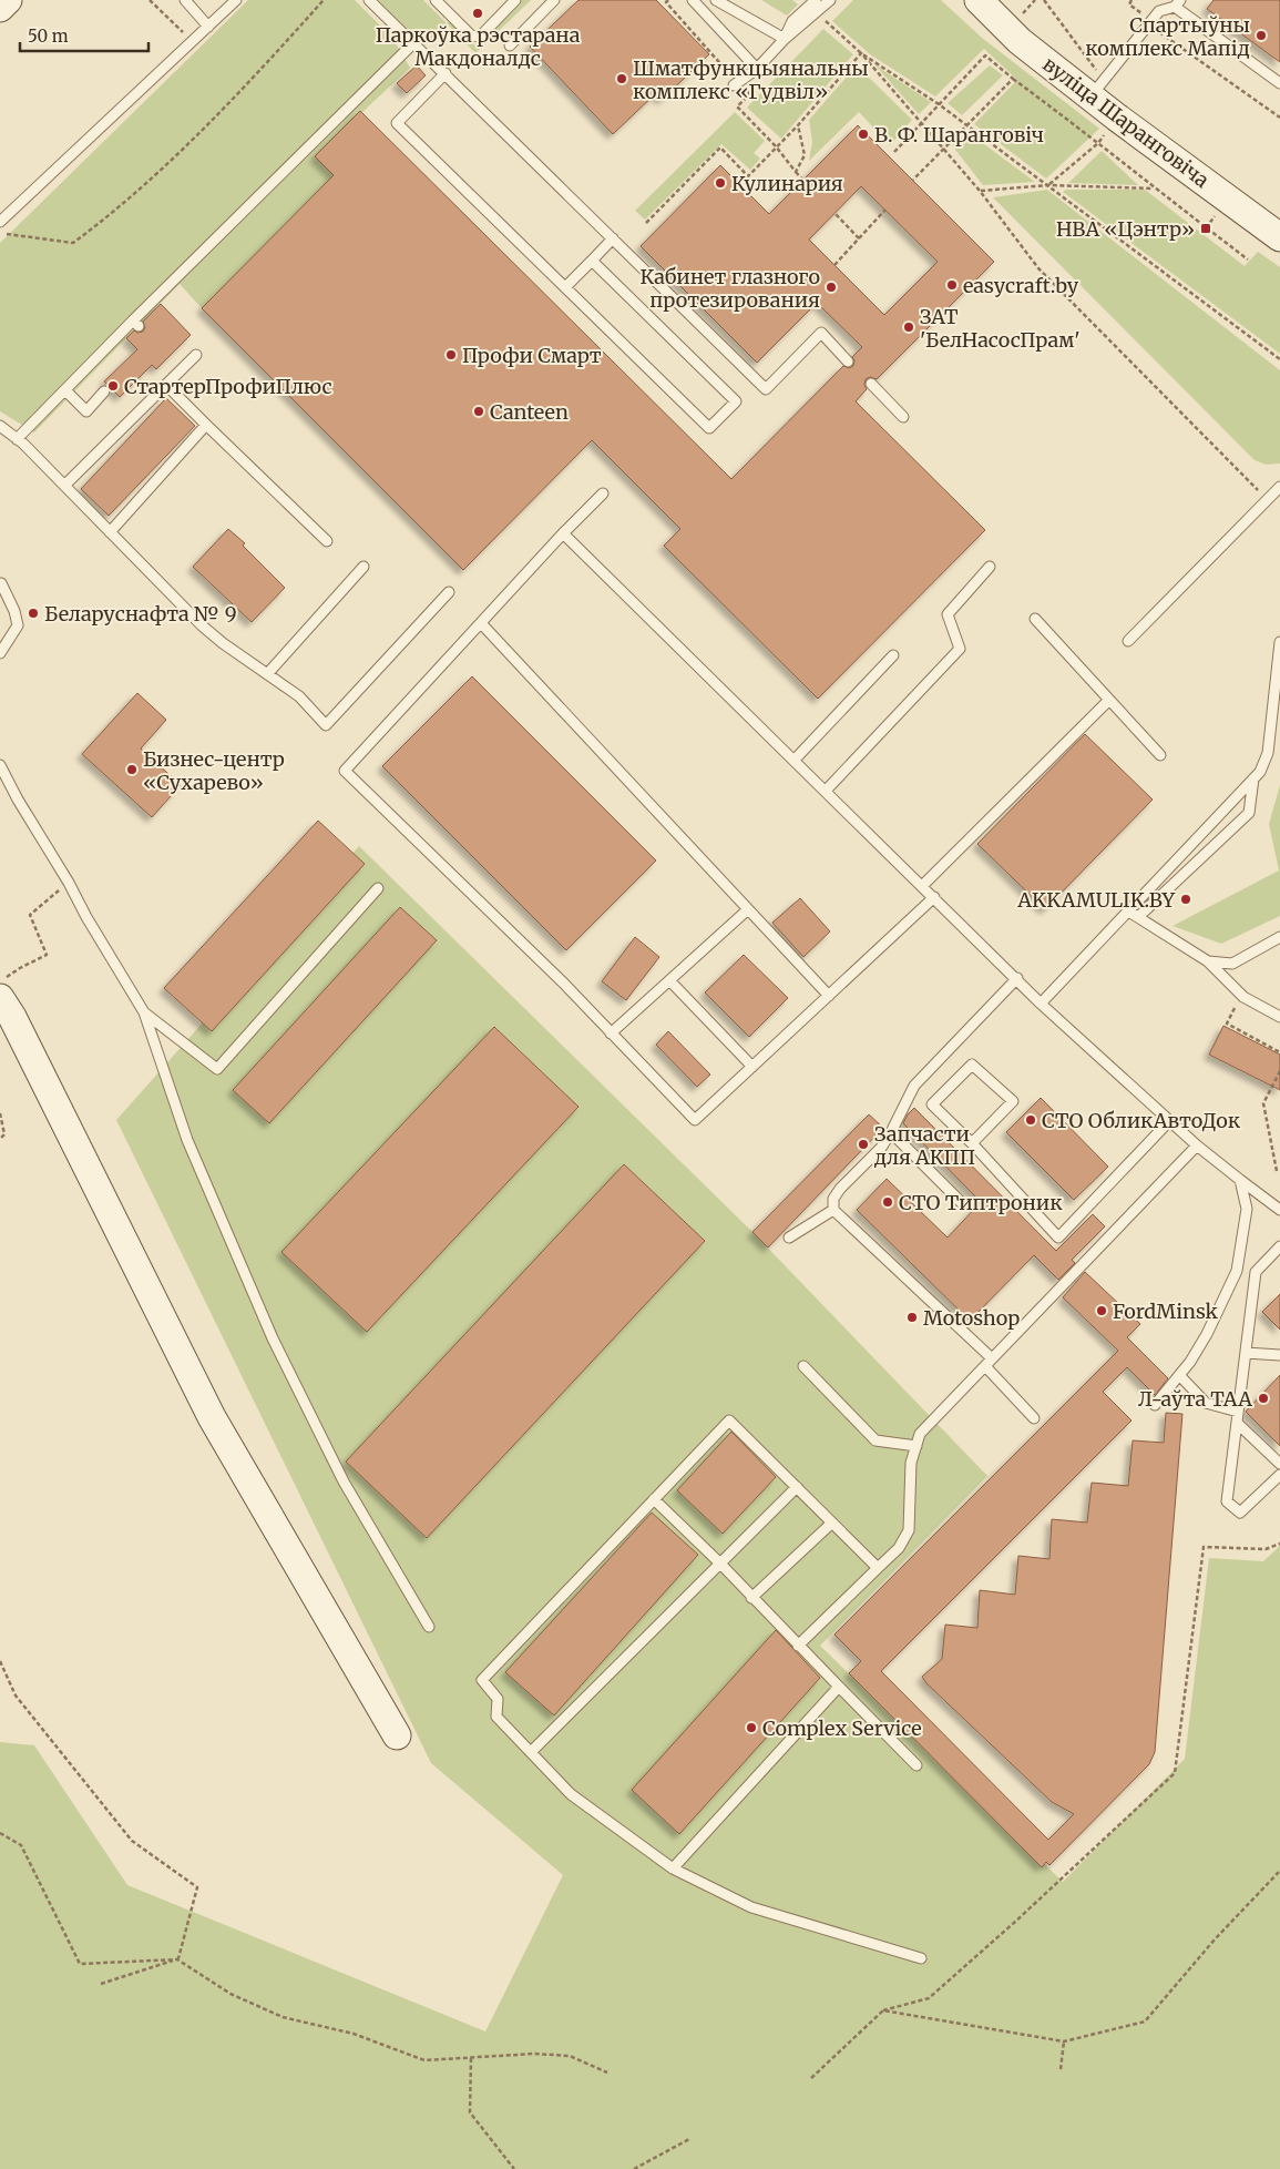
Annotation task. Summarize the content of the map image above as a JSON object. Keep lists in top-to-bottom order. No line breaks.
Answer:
{"streets":{"main road":["вуліца Шаранговіча"]},"places":{"other":["Паркоўка рэстарана Макдоналдс","Спартыўны комплекс Мапід","Шматфункцыянальны комплекс «Гудвіл»","В. Ф. Шаранговіч","Кулинария","easycraft.by","Кабинет глазного протезирования","ЗАТ 'БелНасосПрам'","Профи Смарт","СтартерПрофиПлюс","Canteen","Беларуснафта № 9","Бизнес-центр «Сухарево»","AKKAMULIK.BY","СТО ОбликАвтоДок","Запчасти для АКПП","СТО Типтроник","FordMinsk","Motoshop","Л-аўта ТАА","Complex Service"],"transit":["НВА «Цэнтр»"]},"scale_bar":"50 m"}
